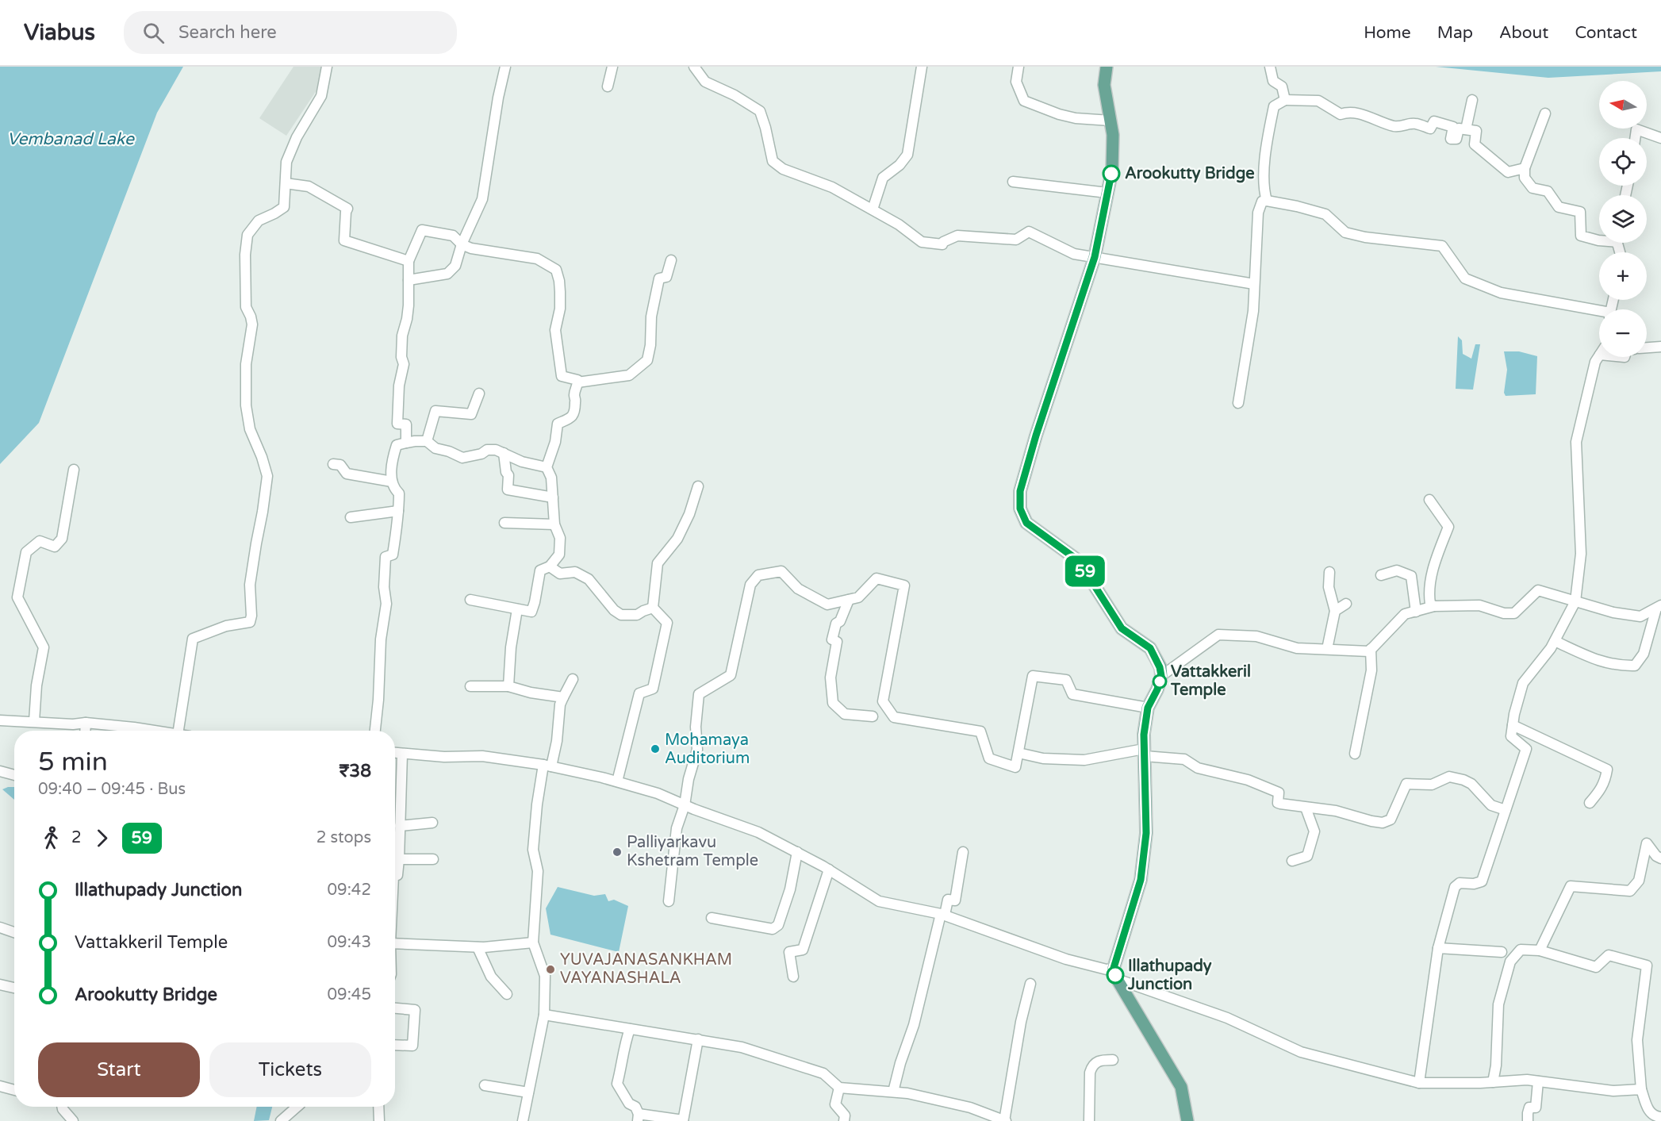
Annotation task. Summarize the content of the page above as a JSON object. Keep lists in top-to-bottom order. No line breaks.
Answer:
{"water":["Vembanad Lake"],"places":["Arookutty Bridge","Vattakkeril Temple","Mohamaya Auditorium","Palliyarkavu Kshetram Temple","YUVAJANASANKHAM VAYANASHALA","Illathupady Junction"],"lines":["bus line 59"],"north":"left","page":{"header":"Viabus","search":"Search here","nav":["Home","Map","About","Contact"],"on_map":"59","map_buttons":["+","−"],"heading":["5 min","09:40 – 09:45 · Bus","₹38"],"legs":["2","59","2 stops"],"list":[{"name":"Illathupady Junction","value":"09:42"},{"name":"Vattakkeril Temple","value":"09:43"},{"name":"Arookutty Bridge","value":"09:45"}],"buttons":["Start","Tickets"]}}
